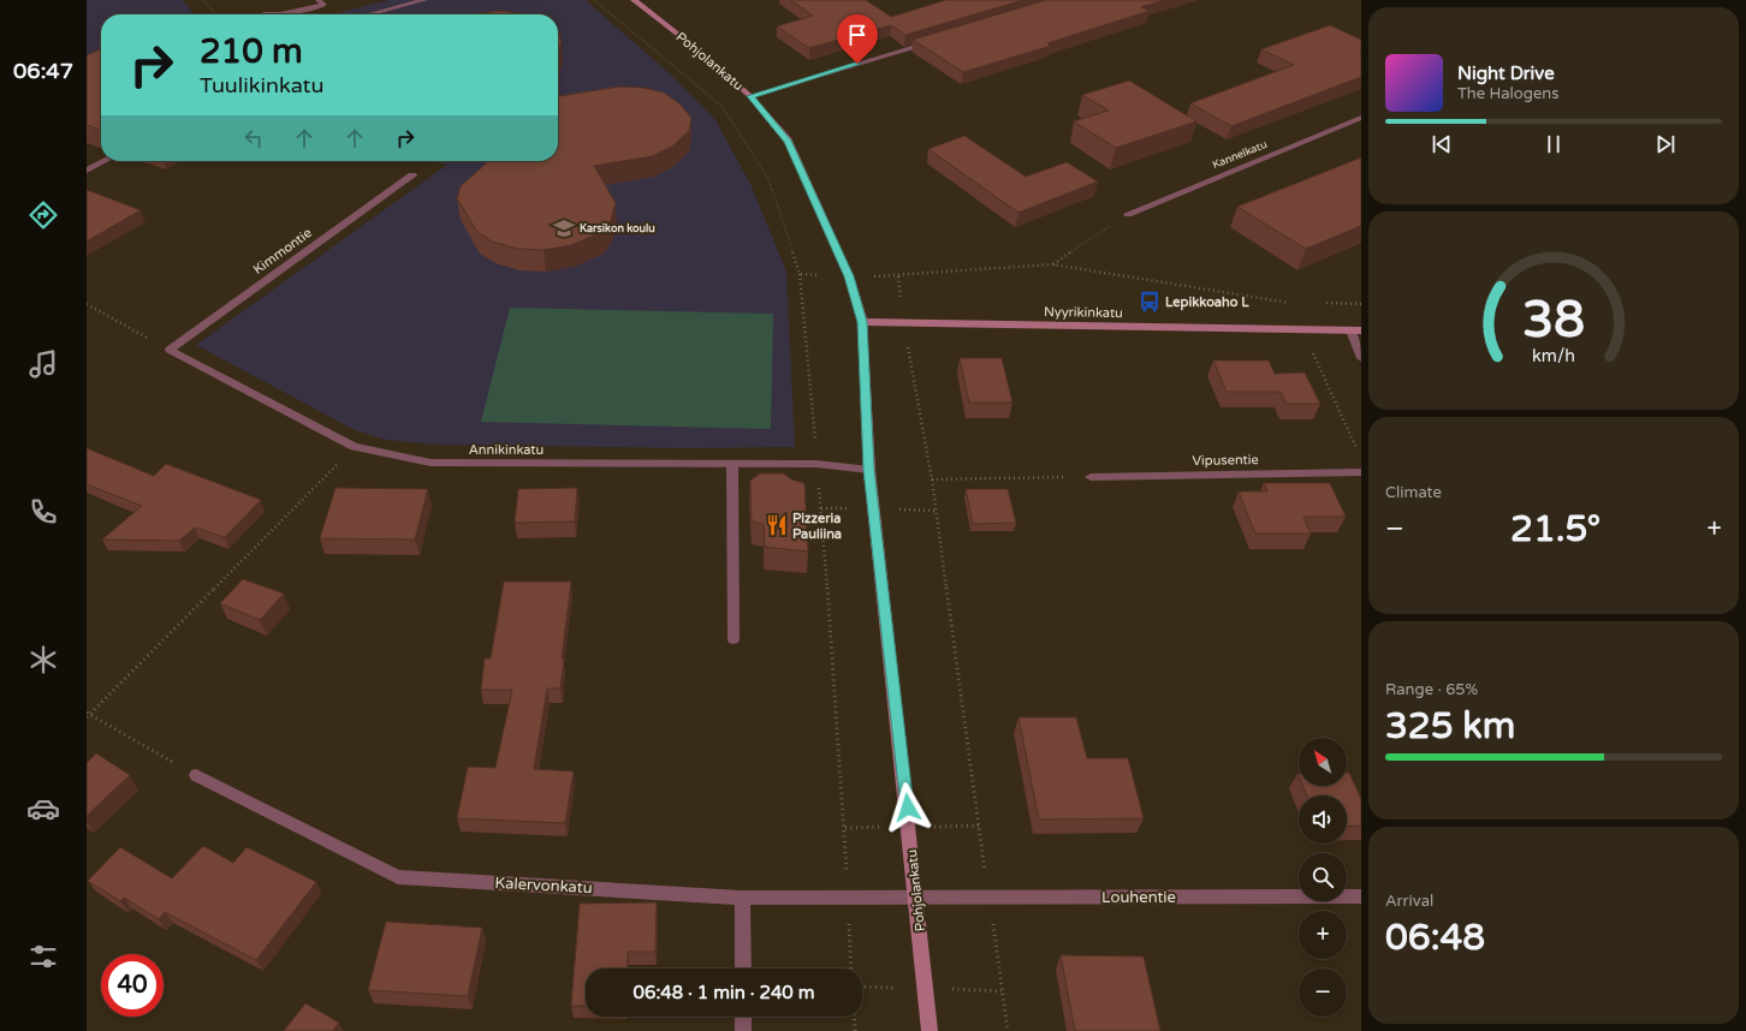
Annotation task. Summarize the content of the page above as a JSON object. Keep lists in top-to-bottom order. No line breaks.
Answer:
{"streets":{"street":["Pohjolankatu","Kannelkatu","Kimmontie","Nyyrikinkatu","Annikinkatu","Vipusentie","Kalervonkatu","Louhentie"]},"crossings":[["Pohjolankatu","Nyyrikinkatu"],["Pohjolankatu","Annikinkatu"],["Pohjolankatu","Kalervonkatu"],["Pohjolankatu","Louhentie"],["Kimmontie","Annikinkatu"],["Kalervonkatu","Louhentie"]],"places":{"school or university":["Karsikon koulu"],"bus stop":["Lepikkoaho L"],"restaurant":["Pizzeria Pauliina"]},"north":"top left","page":{"tabs":"06:47","turn":["210 m","Tuulikinkatu"],"song":["Night Drive","The Halogens"],"tile":["Climate",["Range · 65%","325 km"],["Arrival","06:48"]],"heat":["−","21.5°","+"],"map_buttons":["+","−"],"limit":"40","trip":"06:48 · 1 min · 240 m","gauge":["38","km/h"]}}
